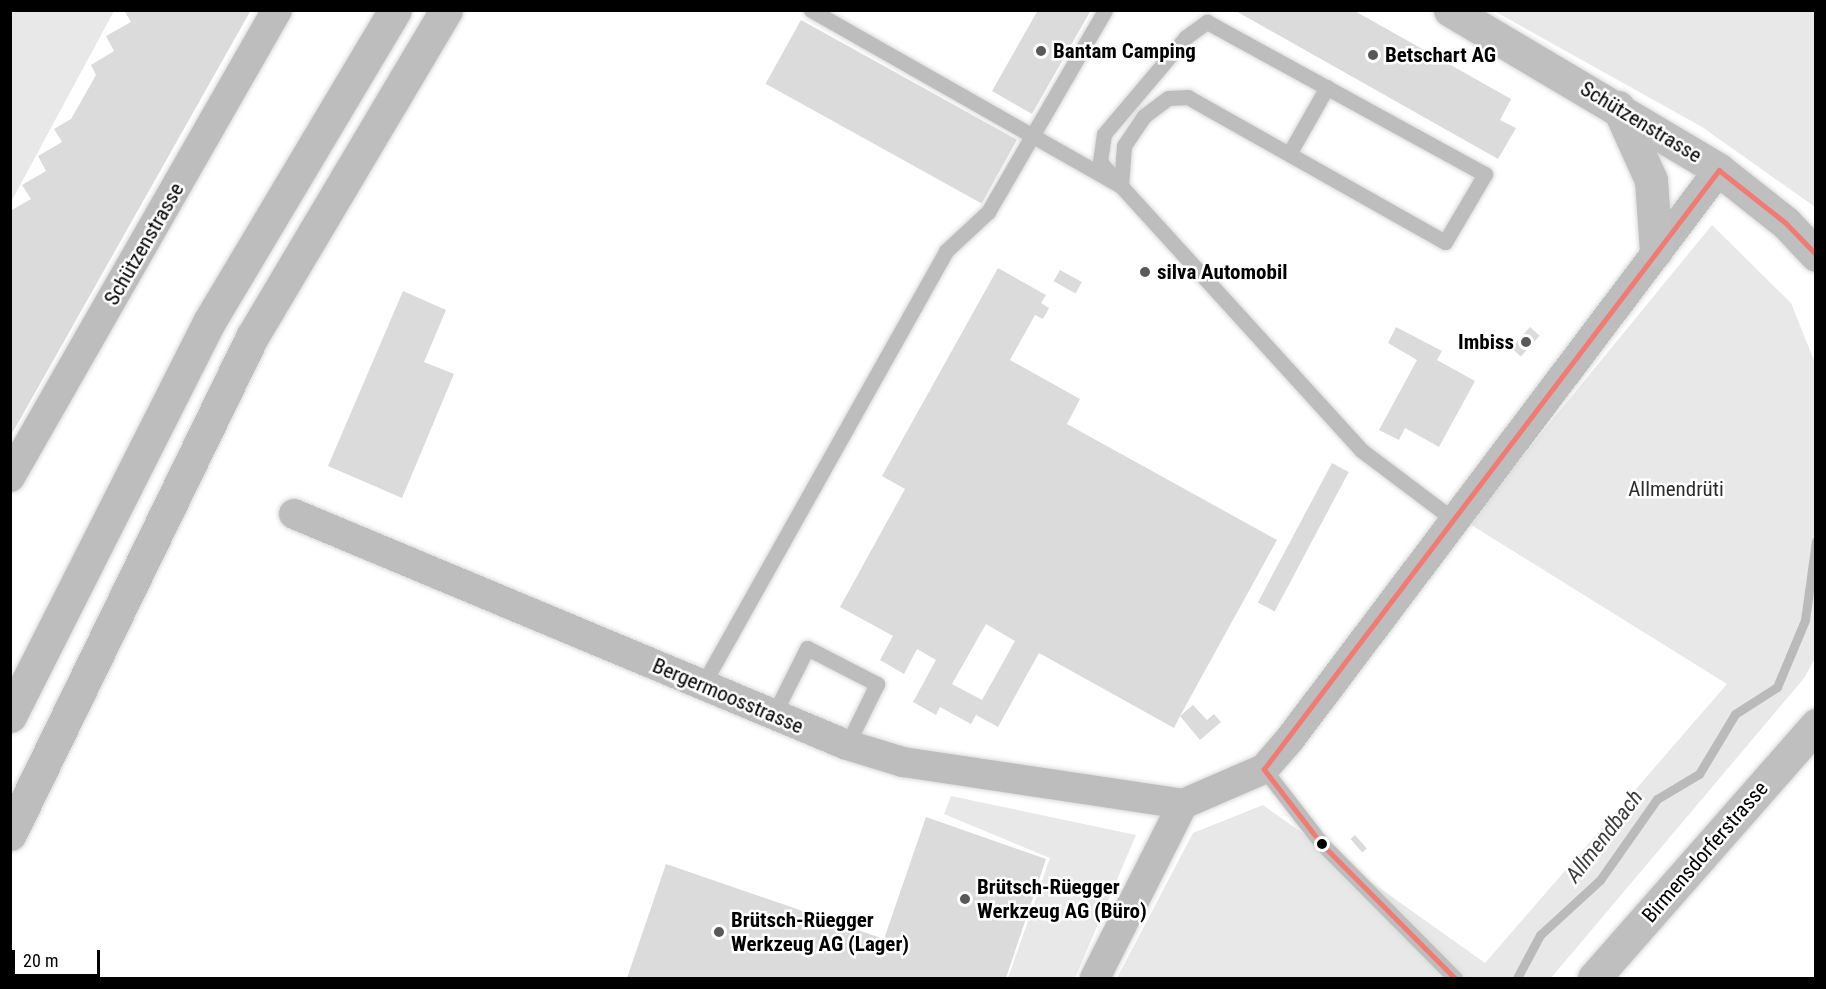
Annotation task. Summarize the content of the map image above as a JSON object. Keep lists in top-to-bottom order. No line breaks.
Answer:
{"streets":{"main road":["Schützenstrasse","Birmensdorferstrasse"],"street":["Bergermoosstrasse"]},"water":["Allmendbach"],"parks":["Allmendrüti"],"places":["Bantam Camping","Betschart AG","silva Automobil","Imbiss","Brütsch-Rüegger Werkzeug AG (Büro)","Brütsch-Rüegger Werkzeug AG (Lager)"],"scale_bar":"20 m"}
